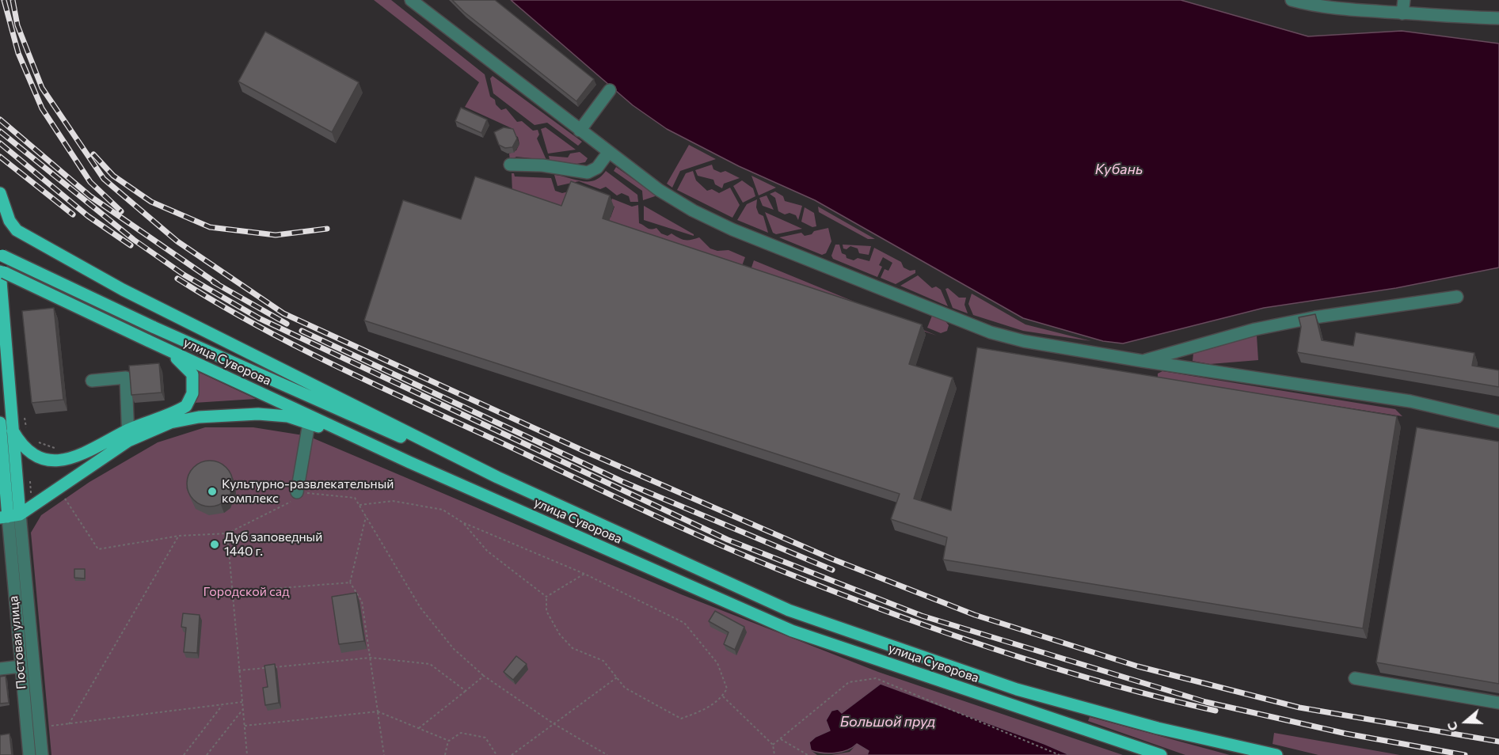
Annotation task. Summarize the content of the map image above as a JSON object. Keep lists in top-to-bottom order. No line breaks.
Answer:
{"streets":{"main road":["улица Суворова","Постовая улица"]},"crossings":[["улица Суворова","Постовая улица"]],"water":["Кубань","Большой пруд"],"parks":["Городской сад"],"places":["Культурно-развлекательный комплекс","Дуб заповедный 1440 г."],"north":"left"}
